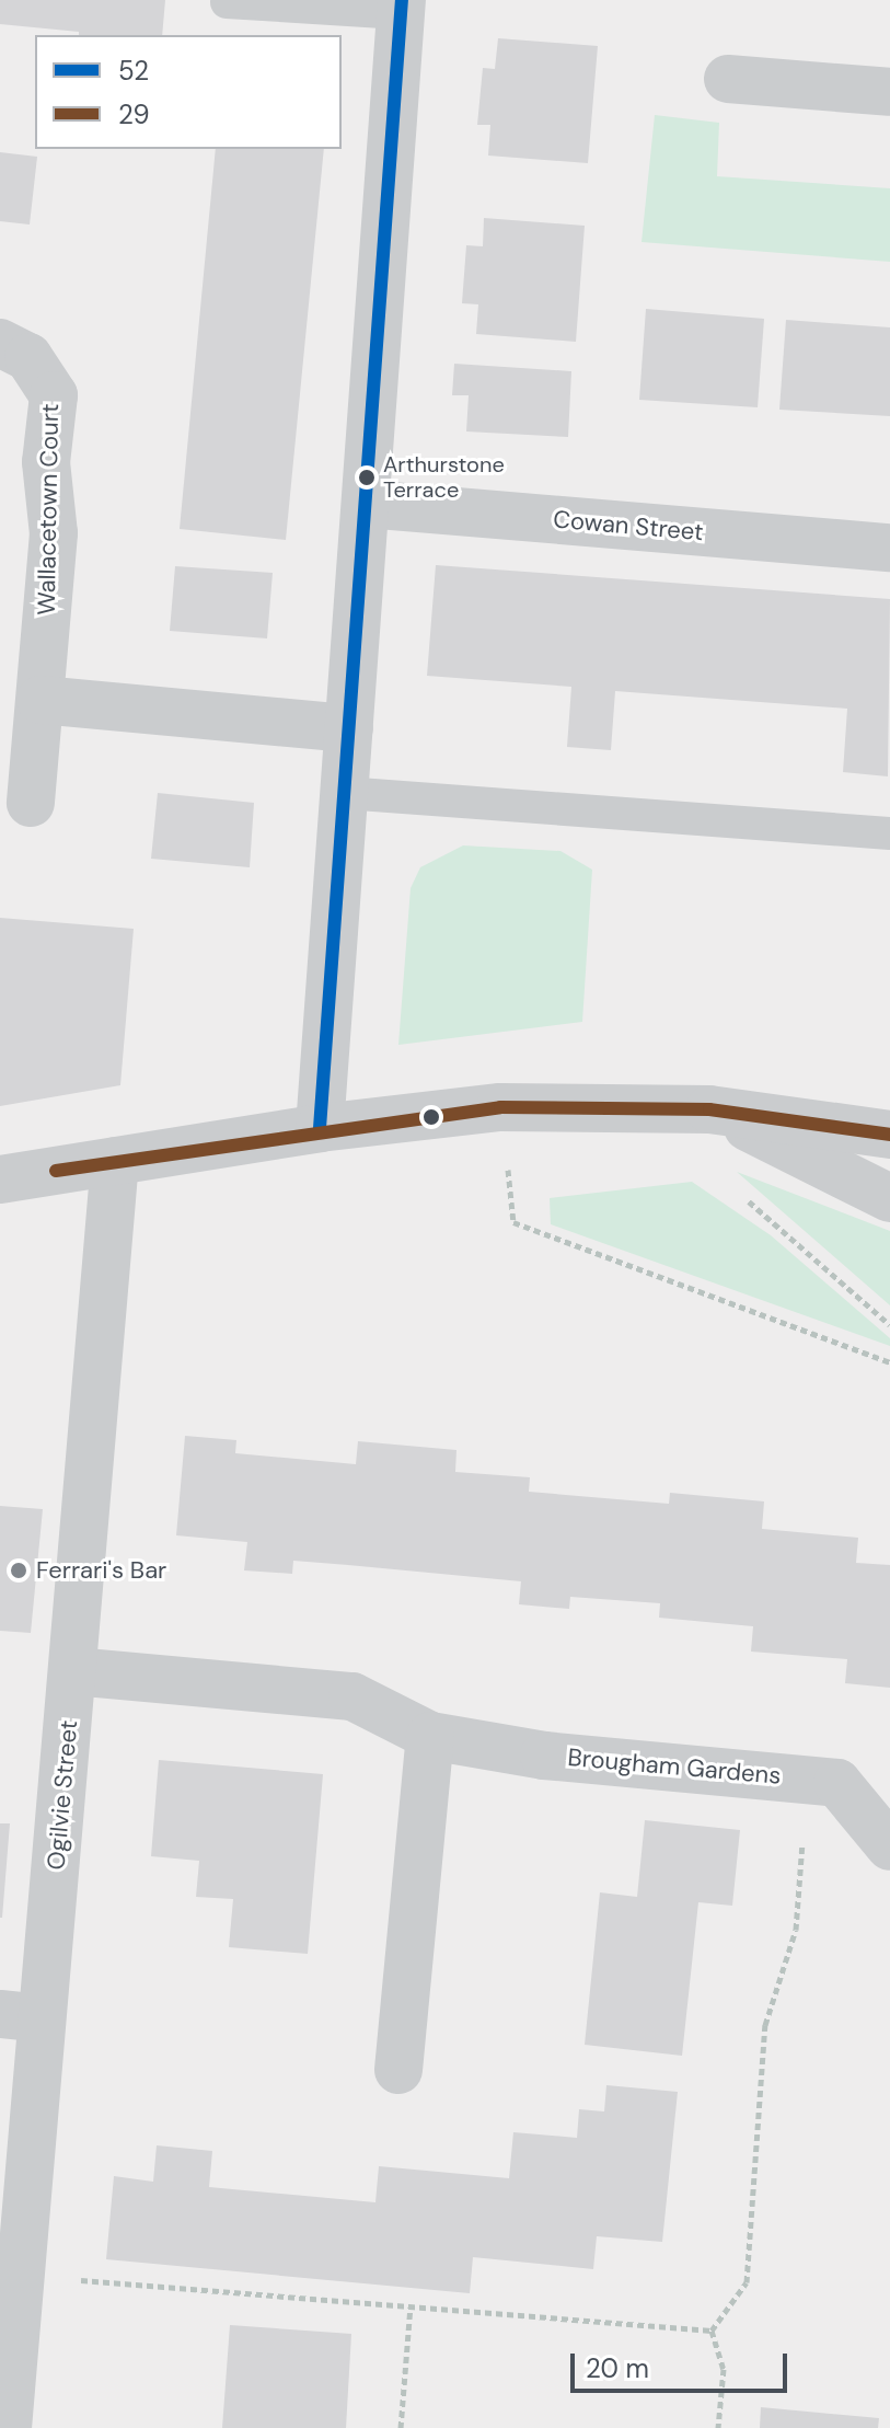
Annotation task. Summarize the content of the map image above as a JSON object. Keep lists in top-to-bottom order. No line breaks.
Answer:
{"streets":{"street":["Wallacetown Court","Cowan Street","Brougham Gardens","Ogilvie Street"]},"crossings":[["Brougham Gardens","Ogilvie Street"]],"places":["Arthurstone Terrace","Ferrari's Bar"],"lines":["transit line 52","transit line 29"],"legend":["52","29"],"scale_bar":"20 m"}
